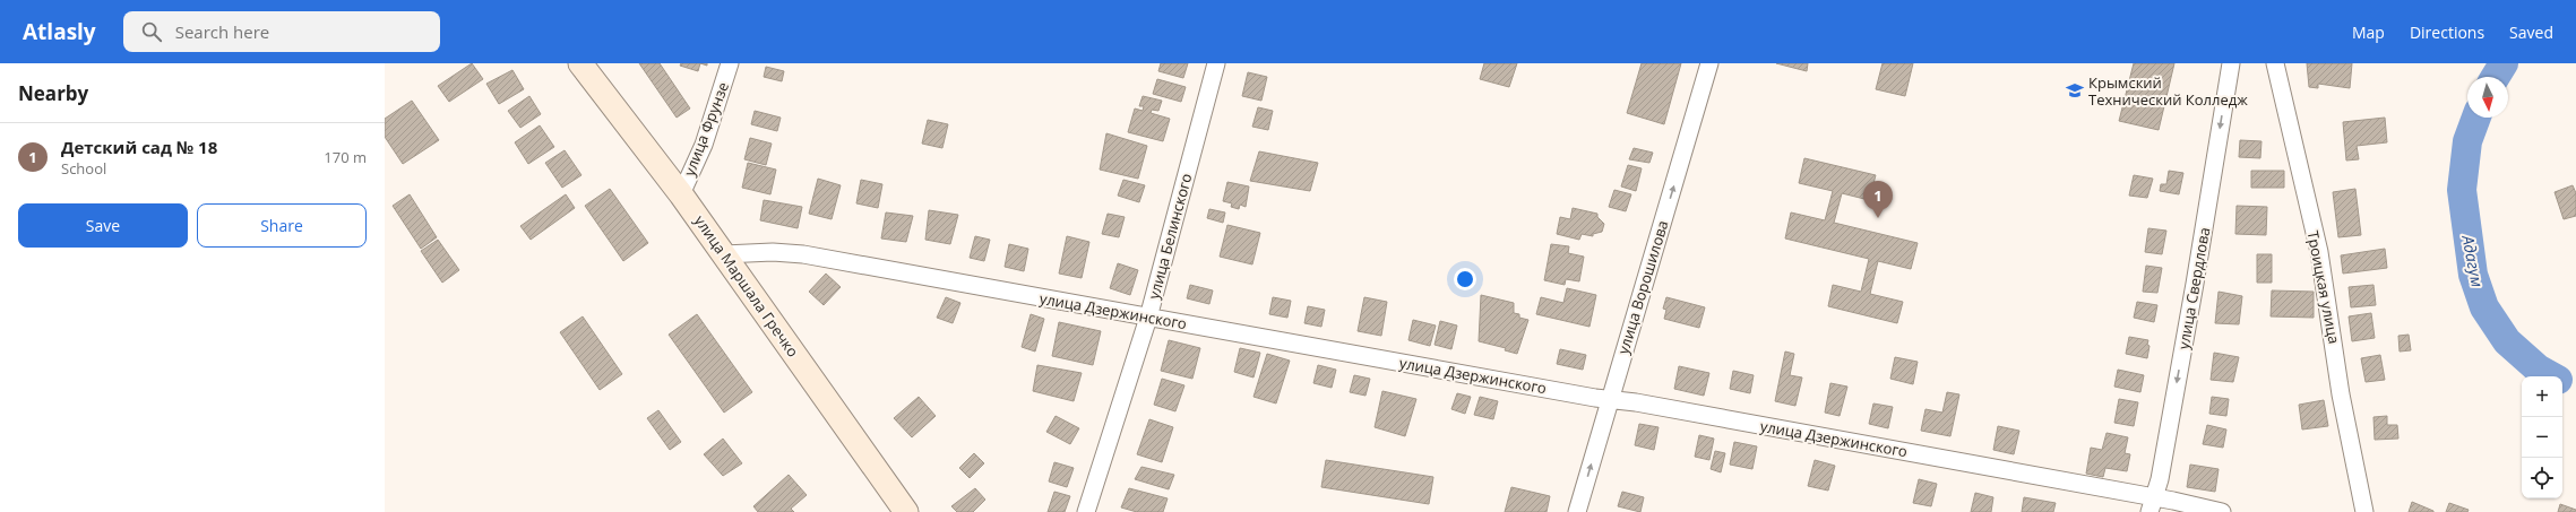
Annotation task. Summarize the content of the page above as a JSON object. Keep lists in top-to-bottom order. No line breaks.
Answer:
{"streets":{"main road":["улица Маршала Гречко"],"street":["улица Фрунзе","улица Белинского","улица Ворошилова","Троицкая улица","улица Свердлова","улица Дзержинского"]},"crossings":[["улица Фрунзе","улица Маршала Гречко"],["улица Белинского","улица Дзержинского"],["улица Маршала Гречко","улица Дзержинского"],["улица Ворошилова","улица Дзержинского"],["улица Свердлова","улица Дзержинского"]],"one_way":["улица Ворошилова","улица Свердлова"],"water":["Адагум"],"places":{"school or university":["Крымский Технический Колледж"]},"north":"bottom","page":{"header":"Atlasly","search":"Search here","nav":["Map","Directions","Saved"],"heading":"Nearby","list":[{"mark":"1","name":"Детский сад № 18","note":"School","value":"170 m"}],"pins":"1","buttons":["Save","Share"],"map_buttons":["+","−"]}}
